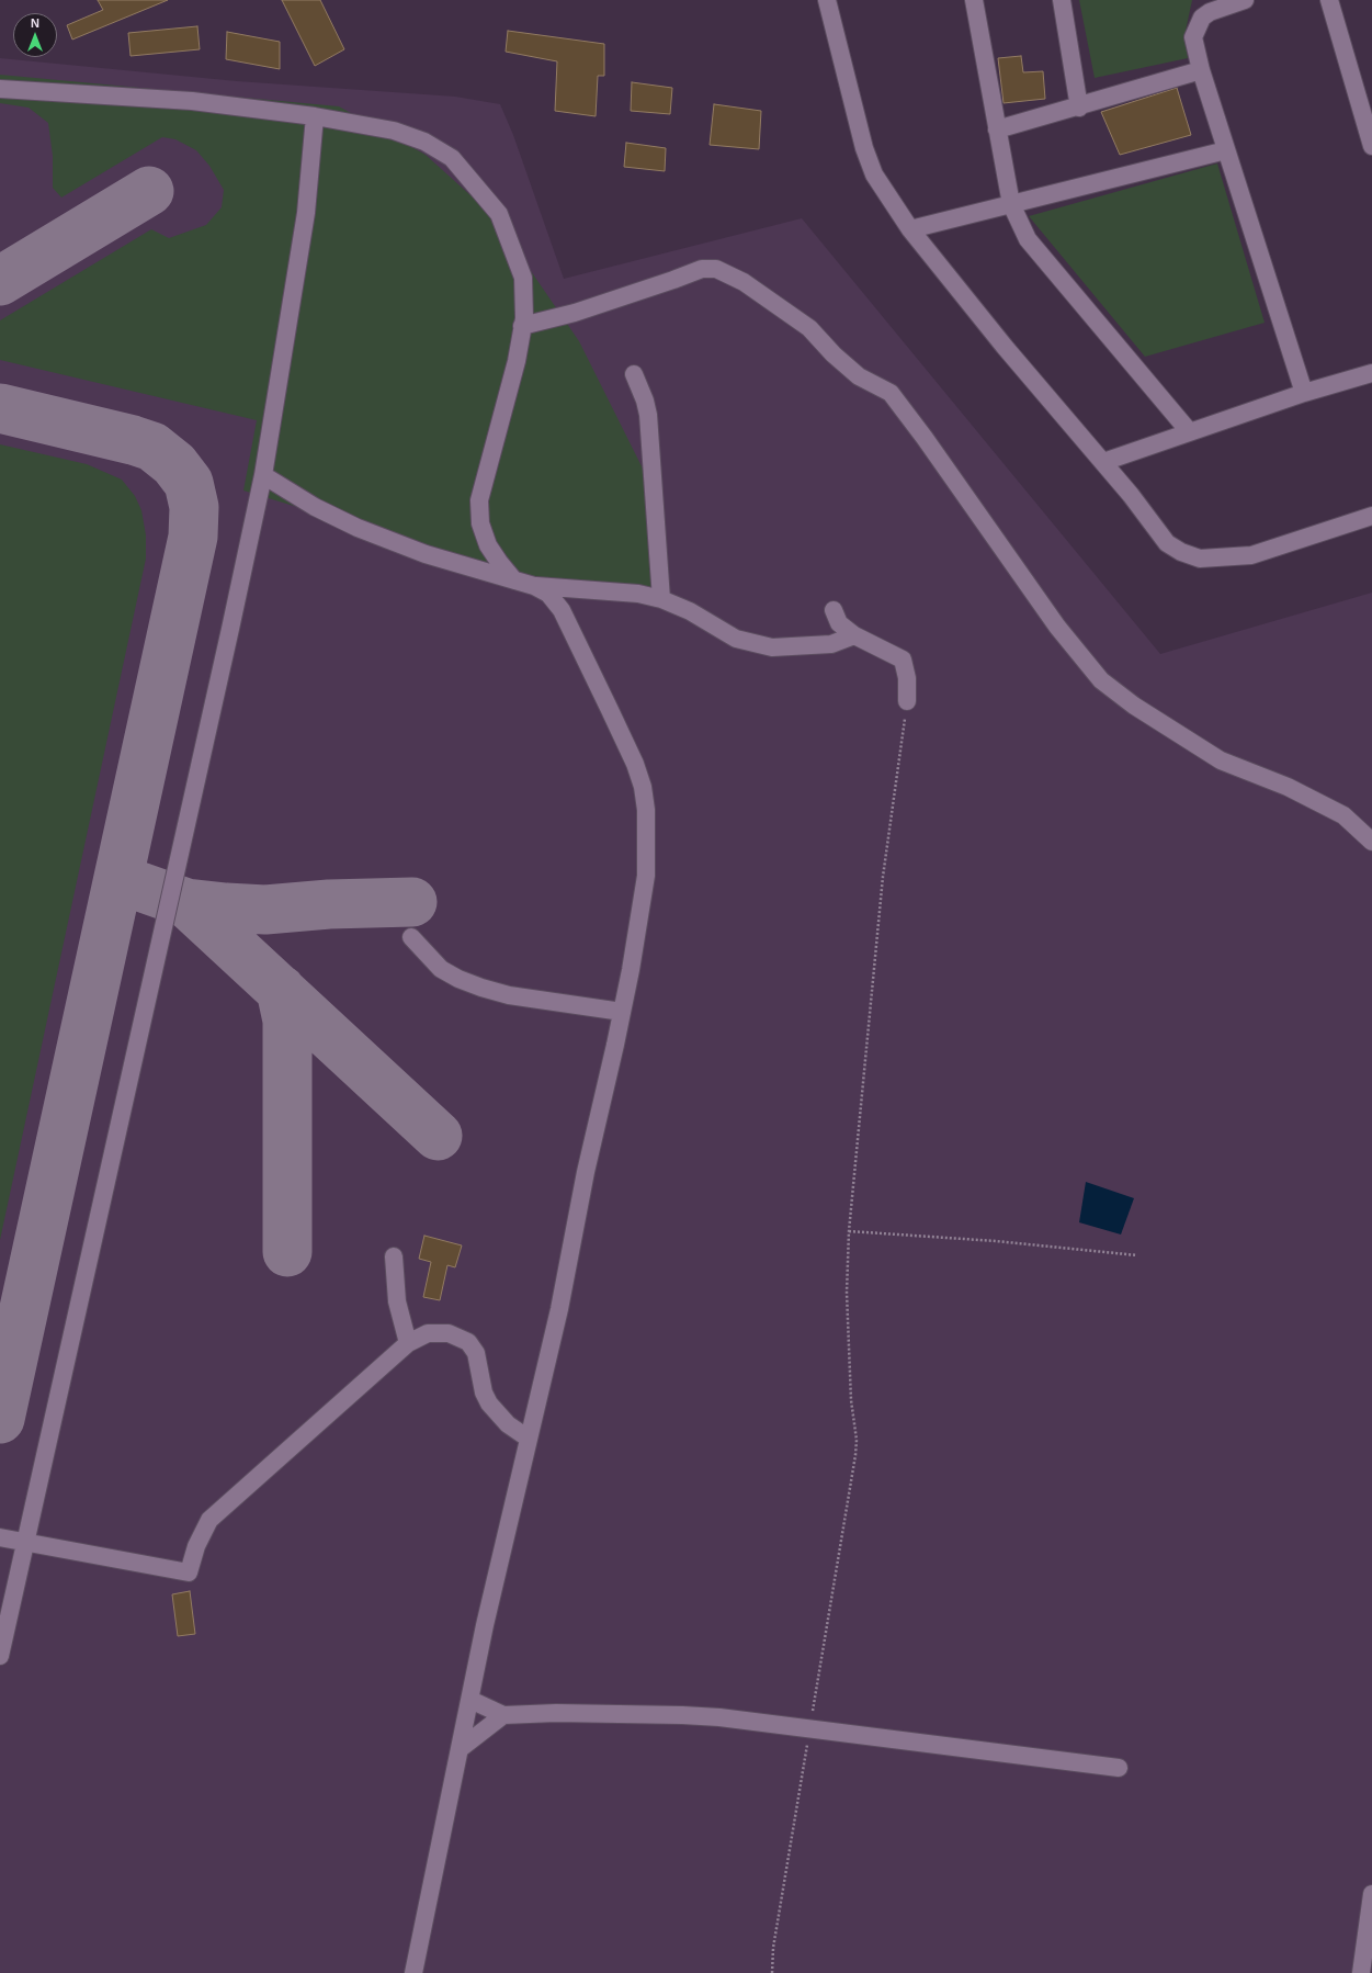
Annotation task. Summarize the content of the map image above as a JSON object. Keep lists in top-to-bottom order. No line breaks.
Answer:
{"north":"top"}
